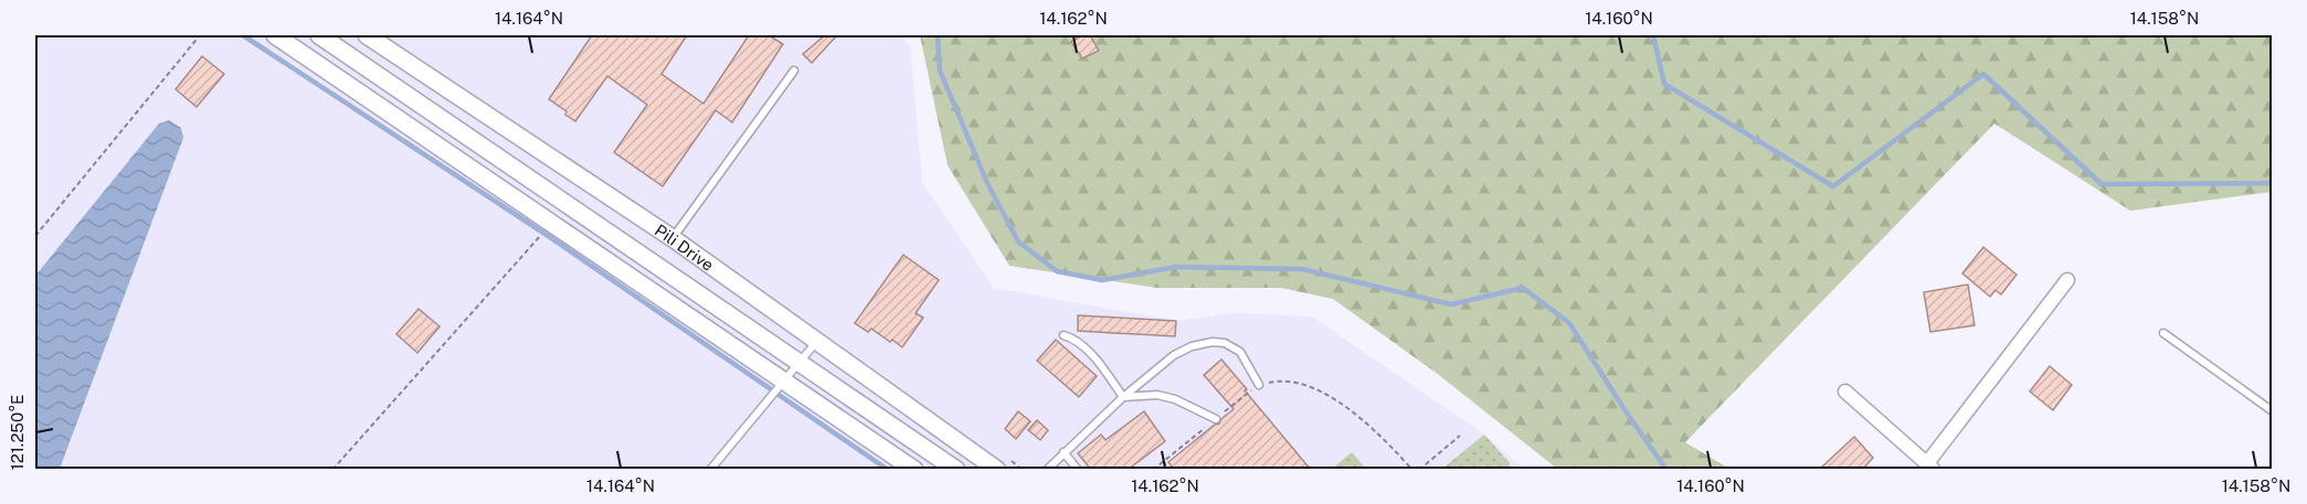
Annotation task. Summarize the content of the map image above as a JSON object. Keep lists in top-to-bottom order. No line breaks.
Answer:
{"streets":{"street":["Pili Drive"]},"coordinates":["14.164°N","14.162°N","14.160°N","14.158°N","121.250°E"]}
